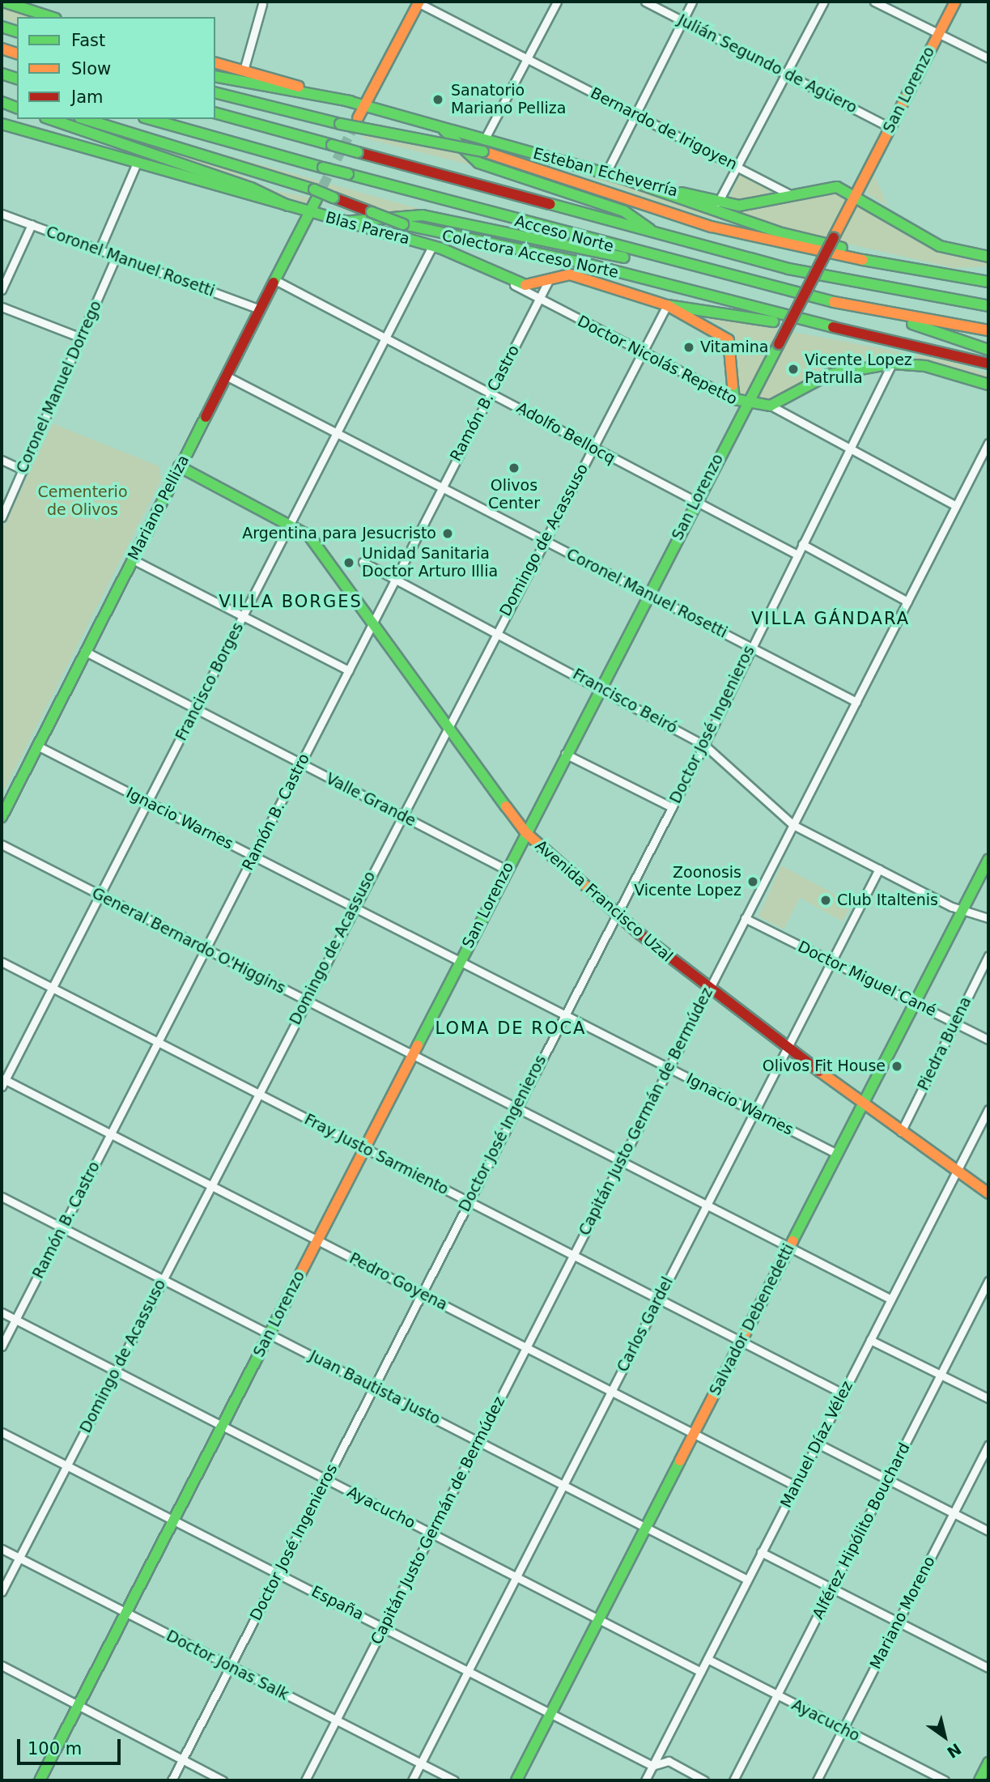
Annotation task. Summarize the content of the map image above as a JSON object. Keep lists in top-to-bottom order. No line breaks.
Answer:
{"streets":{"main road":["San Lorenzo","Esteban Echeverría","Blas Parera","Acceso Norte","Colectora Acceso Norte","Doctor Nicolás Repetto","Mariano Pelliza","Avenida Francisco Uzal","Salvador Debenedetti"],"street":["Julián Segundo de Agüero","Bernardo de Irigoyen","Coronel Manuel Rosetti","Coronel Manuel Dorrego","Ramón B. Castro","Adolfo Bellocq","Domingo de Acassuso","Francisco Borges","Francisco Beiró","Doctor José Ingenieros","Valle Grande","Ignacio Warnes","General Bernardo O'Higgins","Doctor Miguel Cané","Piedra Buena","Capitán Justo Germán de Bermúdez","Fray Justo Sarmiento","Pedro Goyena","Carlos Gardel","Juan Bautista Justo","Manuel Díaz Vélez","Ayacucho","Alférez Hipólito Bouchard","España","Mariano Moreno","Doctor Jonas Salk"]},"crossings":[["Julián Segundo de Agüero","San Lorenzo"],["San Lorenzo","Esteban Echeverría"],["San Lorenzo","Coronel Manuel Rosetti"],["San Lorenzo","Doctor Nicolás Repetto"],["San Lorenzo","Adolfo Bellocq"],["San Lorenzo","Francisco Beiró"],["San Lorenzo","Valle Grande"],["San Lorenzo","Ignacio Warnes"],["San Lorenzo","Avenida Francisco Uzal"],["San Lorenzo","General Bernardo O'Higgins"],["San Lorenzo","Fray Justo Sarmiento"],["San Lorenzo","Pedro Goyena"],["San Lorenzo","Juan Bautista Justo"],["San Lorenzo","Ayacucho"],["San Lorenzo","España"],["San Lorenzo","Doctor Jonas Salk"],["Bernardo de Irigoyen","Esteban Echeverría"],["Blas Parera","Doctor Nicolás Repetto"],["Blas Parera","Ramón B. Castro"],["Blas Parera","Mariano Pelliza"],["Blas Parera","Domingo de Acassuso"],["Blas Parera","Francisco Borges"],["Colectora Acceso Norte","Mariano Pelliza"],["Coronel Manuel Rosetti","Coronel Manuel Dorrego"],["Coronel Manuel Rosetti","Ramón B. Castro"],["Coronel Manuel Rosetti","Mariano Pelliza"],["Coronel Manuel Rosetti","Domingo de Acassuso"],["Coronel Manuel Rosetti","Francisco Borges"],["Coronel Manuel Rosetti","Doctor José Ingenieros"],["Coronel Manuel Rosetti","Capitán Justo Germán de Bermúdez"],["Doctor Nicolás Repetto","Ramón B. Castro"],["Doctor Nicolás Repetto","Domingo de Acassuso"],["Doctor Nicolás Repetto","Doctor José Ingenieros"],["Doctor Nicolás Repetto","Capitán Justo Germán de Bermúdez"],["Ramón B. Castro","Adolfo Bellocq"],["Ramón B. Castro","Francisco Beiró"],["Ramón B. Castro","Valle Grande"],["Ramón B. Castro","Ignacio Warnes"],["Ramón B. Castro","Avenida Francisco Uzal"],["Ramón B. Castro","General Bernardo O'Higgins"],["Ramón B. Castro","Fray Justo Sarmiento"],["Ramón B. Castro","Pedro Goyena"],["Ramón B. Castro","Juan Bautista Justo"],["Ramón B. Castro","Ayacucho"],["Adolfo Bellocq","Mariano Pelliza"],["Adolfo Bellocq","Domingo de Acassuso"],["Adolfo Bellocq","Francisco Borges"],["Adolfo Bellocq","Doctor José Ingenieros"],["Mariano Pelliza","Valle Grande"],["Mariano Pelliza","Ignacio Warnes"],["Mariano Pelliza","Avenida Francisco Uzal"],["Domingo de Acassuso","Francisco Beiró"],["Domingo de Acassuso","Valle Grande"],["Domingo de Acassuso","Ignacio Warnes"],["Domingo de Acassuso","Avenida Francisco Uzal"],["Domingo de Acassuso","General Bernardo O'Higgins"],["Domingo de Acassuso","Fray Justo Sarmiento"],["Domingo de Acassuso","Pedro Goyena"],["Domingo de Acassuso","Juan Bautista Justo"],["Domingo de Acassuso","Ayacucho"],["Domingo de Acassuso","España"],["Domingo de Acassuso","Doctor Jonas Salk"],["Francisco Borges","Valle Grande"],["Francisco Borges","Ignacio Warnes"],["Francisco Borges","Avenida Francisco Uzal"],["Francisco Borges","General Bernardo O'Higgins"],["Francisco Borges","Fray Justo Sarmiento"],["Francisco Borges","Pedro Goyena"],["Francisco Beiró","Doctor José Ingenieros"],["Francisco Beiró","Capitán Justo Germán de Bermúdez"],["Francisco Beiró","Salvador Debenedetti"],["Francisco Beiró","Carlos Gardel"],["Doctor José Ingenieros","Ignacio Warnes"],["Doctor José Ingenieros","Avenida Francisco Uzal"],["Doctor José Ingenieros","General Bernardo O'Higgins"],["Doctor José Ingenieros","Fray Justo Sarmiento"],["Doctor José Ingenieros","Pedro Goyena"],["Doctor José Ingenieros","Juan Bautista Justo"],["Doctor José Ingenieros","Ayacucho"],["Doctor José Ingenieros","España"],["Doctor José Ingenieros","Doctor Jonas Salk"],["Ignacio Warnes","Capitán Justo Germán de Bermúdez"],["Ignacio Warnes","Salvador Debenedetti"],["Ignacio Warnes","Carlos Gardel"],["Avenida Francisco Uzal","Piedra Buena"],["Avenida Francisco Uzal","Capitán Justo Germán de Bermúdez"],["Avenida Francisco Uzal","Salvador Debenedetti"],["Avenida Francisco Uzal","Carlos Gardel"],["Avenida Francisco Uzal","Manuel Díaz Vélez"],["General Bernardo O'Higgins","Capitán Justo Germán de Bermúdez"],["General Bernardo O'Higgins","Salvador Debenedetti"],["General Bernardo O'Higgins","Carlos Gardel"],["General Bernardo O'Higgins","Manuel Díaz Vélez"],["Doctor Miguel Cané","Piedra Buena"],["Doctor Miguel Cané","Capitán Justo Germán de Bermúdez"],["Doctor Miguel Cané","Salvador Debenedetti"],["Doctor Miguel Cané","Carlos Gardel"],["Capitán Justo Germán de Bermúdez","Fray Justo Sarmiento"],["Capitán Justo Germán de Bermúdez","Pedro Goyena"],["Capitán Justo Germán de Bermúdez","Juan Bautista Justo"],["Capitán Justo Germán de Bermúdez","Ayacucho"],["Capitán Justo Germán de Bermúdez","España"],["Capitán Justo Germán de Bermúdez","Doctor Jonas Salk"],["Fray Justo Sarmiento","Salvador Debenedetti"],["Fray Justo Sarmiento","Carlos Gardel"],["Fray Justo Sarmiento","Manuel Díaz Vélez"],["Pedro Goyena","Salvador Debenedetti"],["Pedro Goyena","Carlos Gardel"],["Pedro Goyena","Manuel Díaz Vélez"],["Salvador Debenedetti","Juan Bautista Justo"],["Salvador Debenedetti","Ayacucho"],["Salvador Debenedetti","España"],["Carlos Gardel","Juan Bautista Justo"],["Carlos Gardel","Ayacucho"],["Carlos Gardel","España"],["Carlos Gardel","Doctor Jonas Salk"],["Juan Bautista Justo","Manuel Díaz Vélez"],["Manuel Díaz Vélez","Ayacucho"],["Manuel Díaz Vélez","España"],["Ayacucho","Alférez Hipólito Bouchard"],["Ayacucho","Mariano Moreno"]],"districts":["VILLA BORGES","VILLA GÁNDARA","LOMA DE ROCA"],"parks":["Cementerio de Olivos"],"places":["Sanatorio Mariano Pelliza","Vitamina","Vicente Lopez Patrulla","Olivos Center","Argentina para Jesucristo","Unidad Sanitaria Doctor Arturo Illia","Zoonosis Vicente Lopez","Club Italtenis","Olivos Fit House"],"legend":["Fast","Slow","Jam"],"scale_bar":"100 m","north":"bottom right"}
